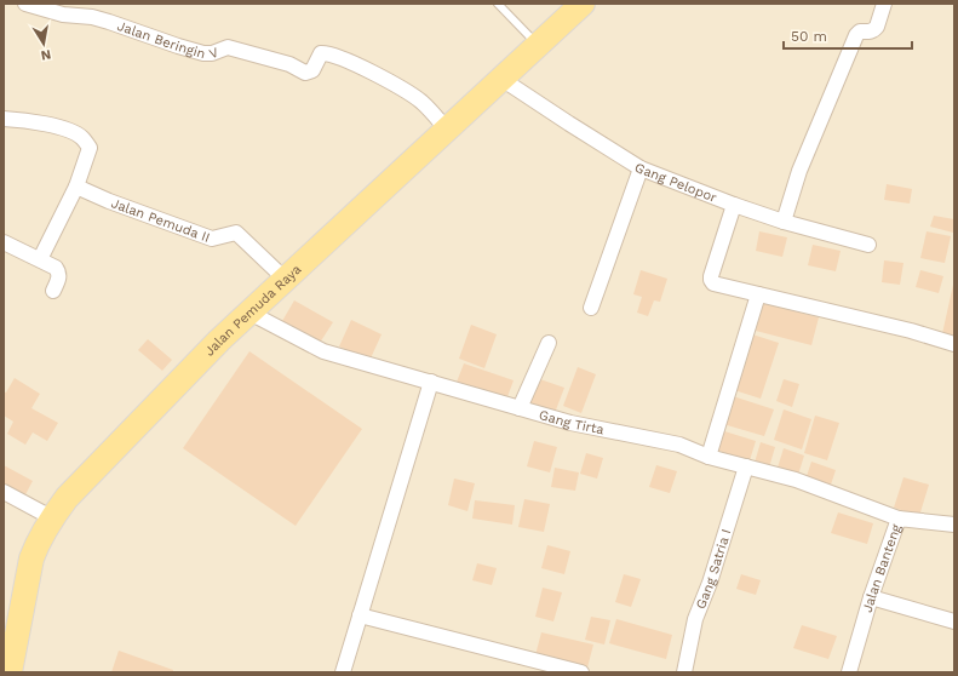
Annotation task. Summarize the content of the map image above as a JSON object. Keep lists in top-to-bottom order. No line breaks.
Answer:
{"streets":{"main road":["Jalan Pemuda Raya"],"street":["Jalan Beringin V","Gang Pelopor","Jalan Pemuda II","Gang Tirta","Gang Satria I","Jalan Banteng"]},"crossings":[["Jalan Beringin V","Jalan Pemuda Raya"],["Gang Pelopor","Jalan Pemuda Raya"],["Jalan Pemuda II","Jalan Pemuda Raya"],["Jalan Pemuda Raya","Gang Tirta"],["Gang Tirta","Gang Satria I"],["Gang Tirta","Jalan Banteng"]],"scale_bar":"50 m","north":"bottom"}
